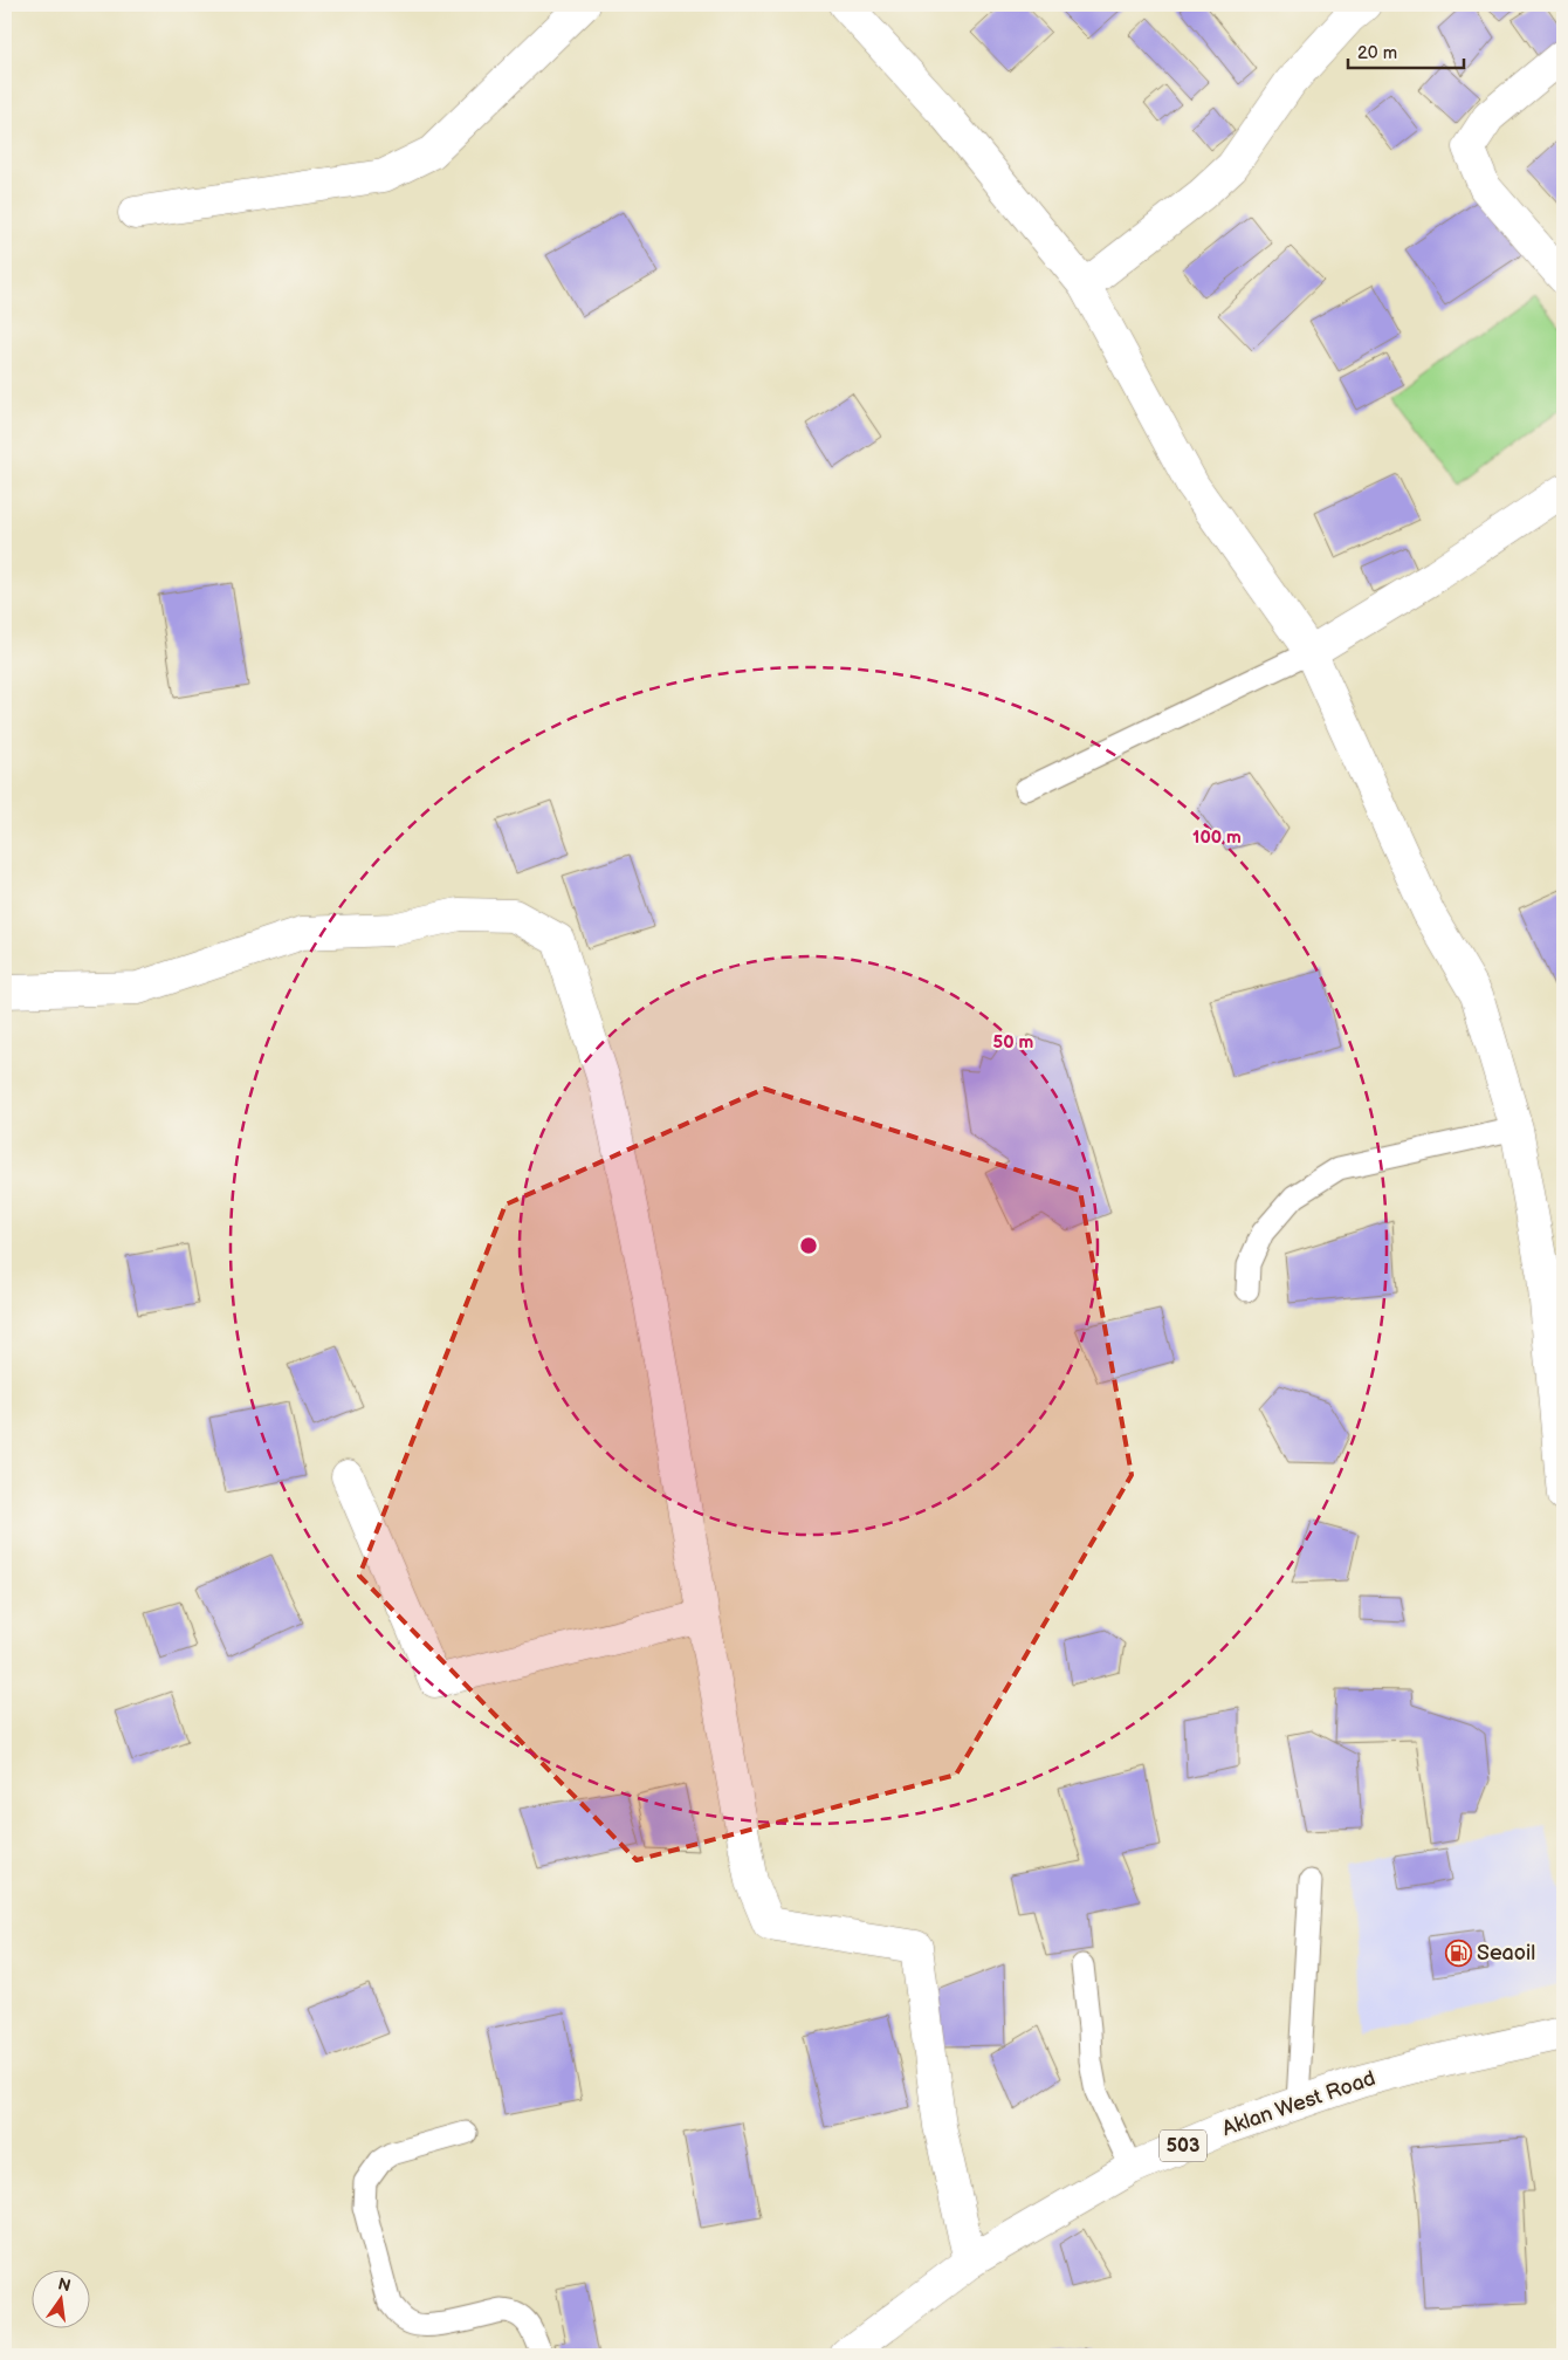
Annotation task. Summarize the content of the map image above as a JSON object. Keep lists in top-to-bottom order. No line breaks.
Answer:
{"streets":{"street":["Aklan West Road","503"]},"places":{"fuel station":["Seaoil"]},"scale_bar":"20 m","north":"top","rings":["100 m","50 m"]}
